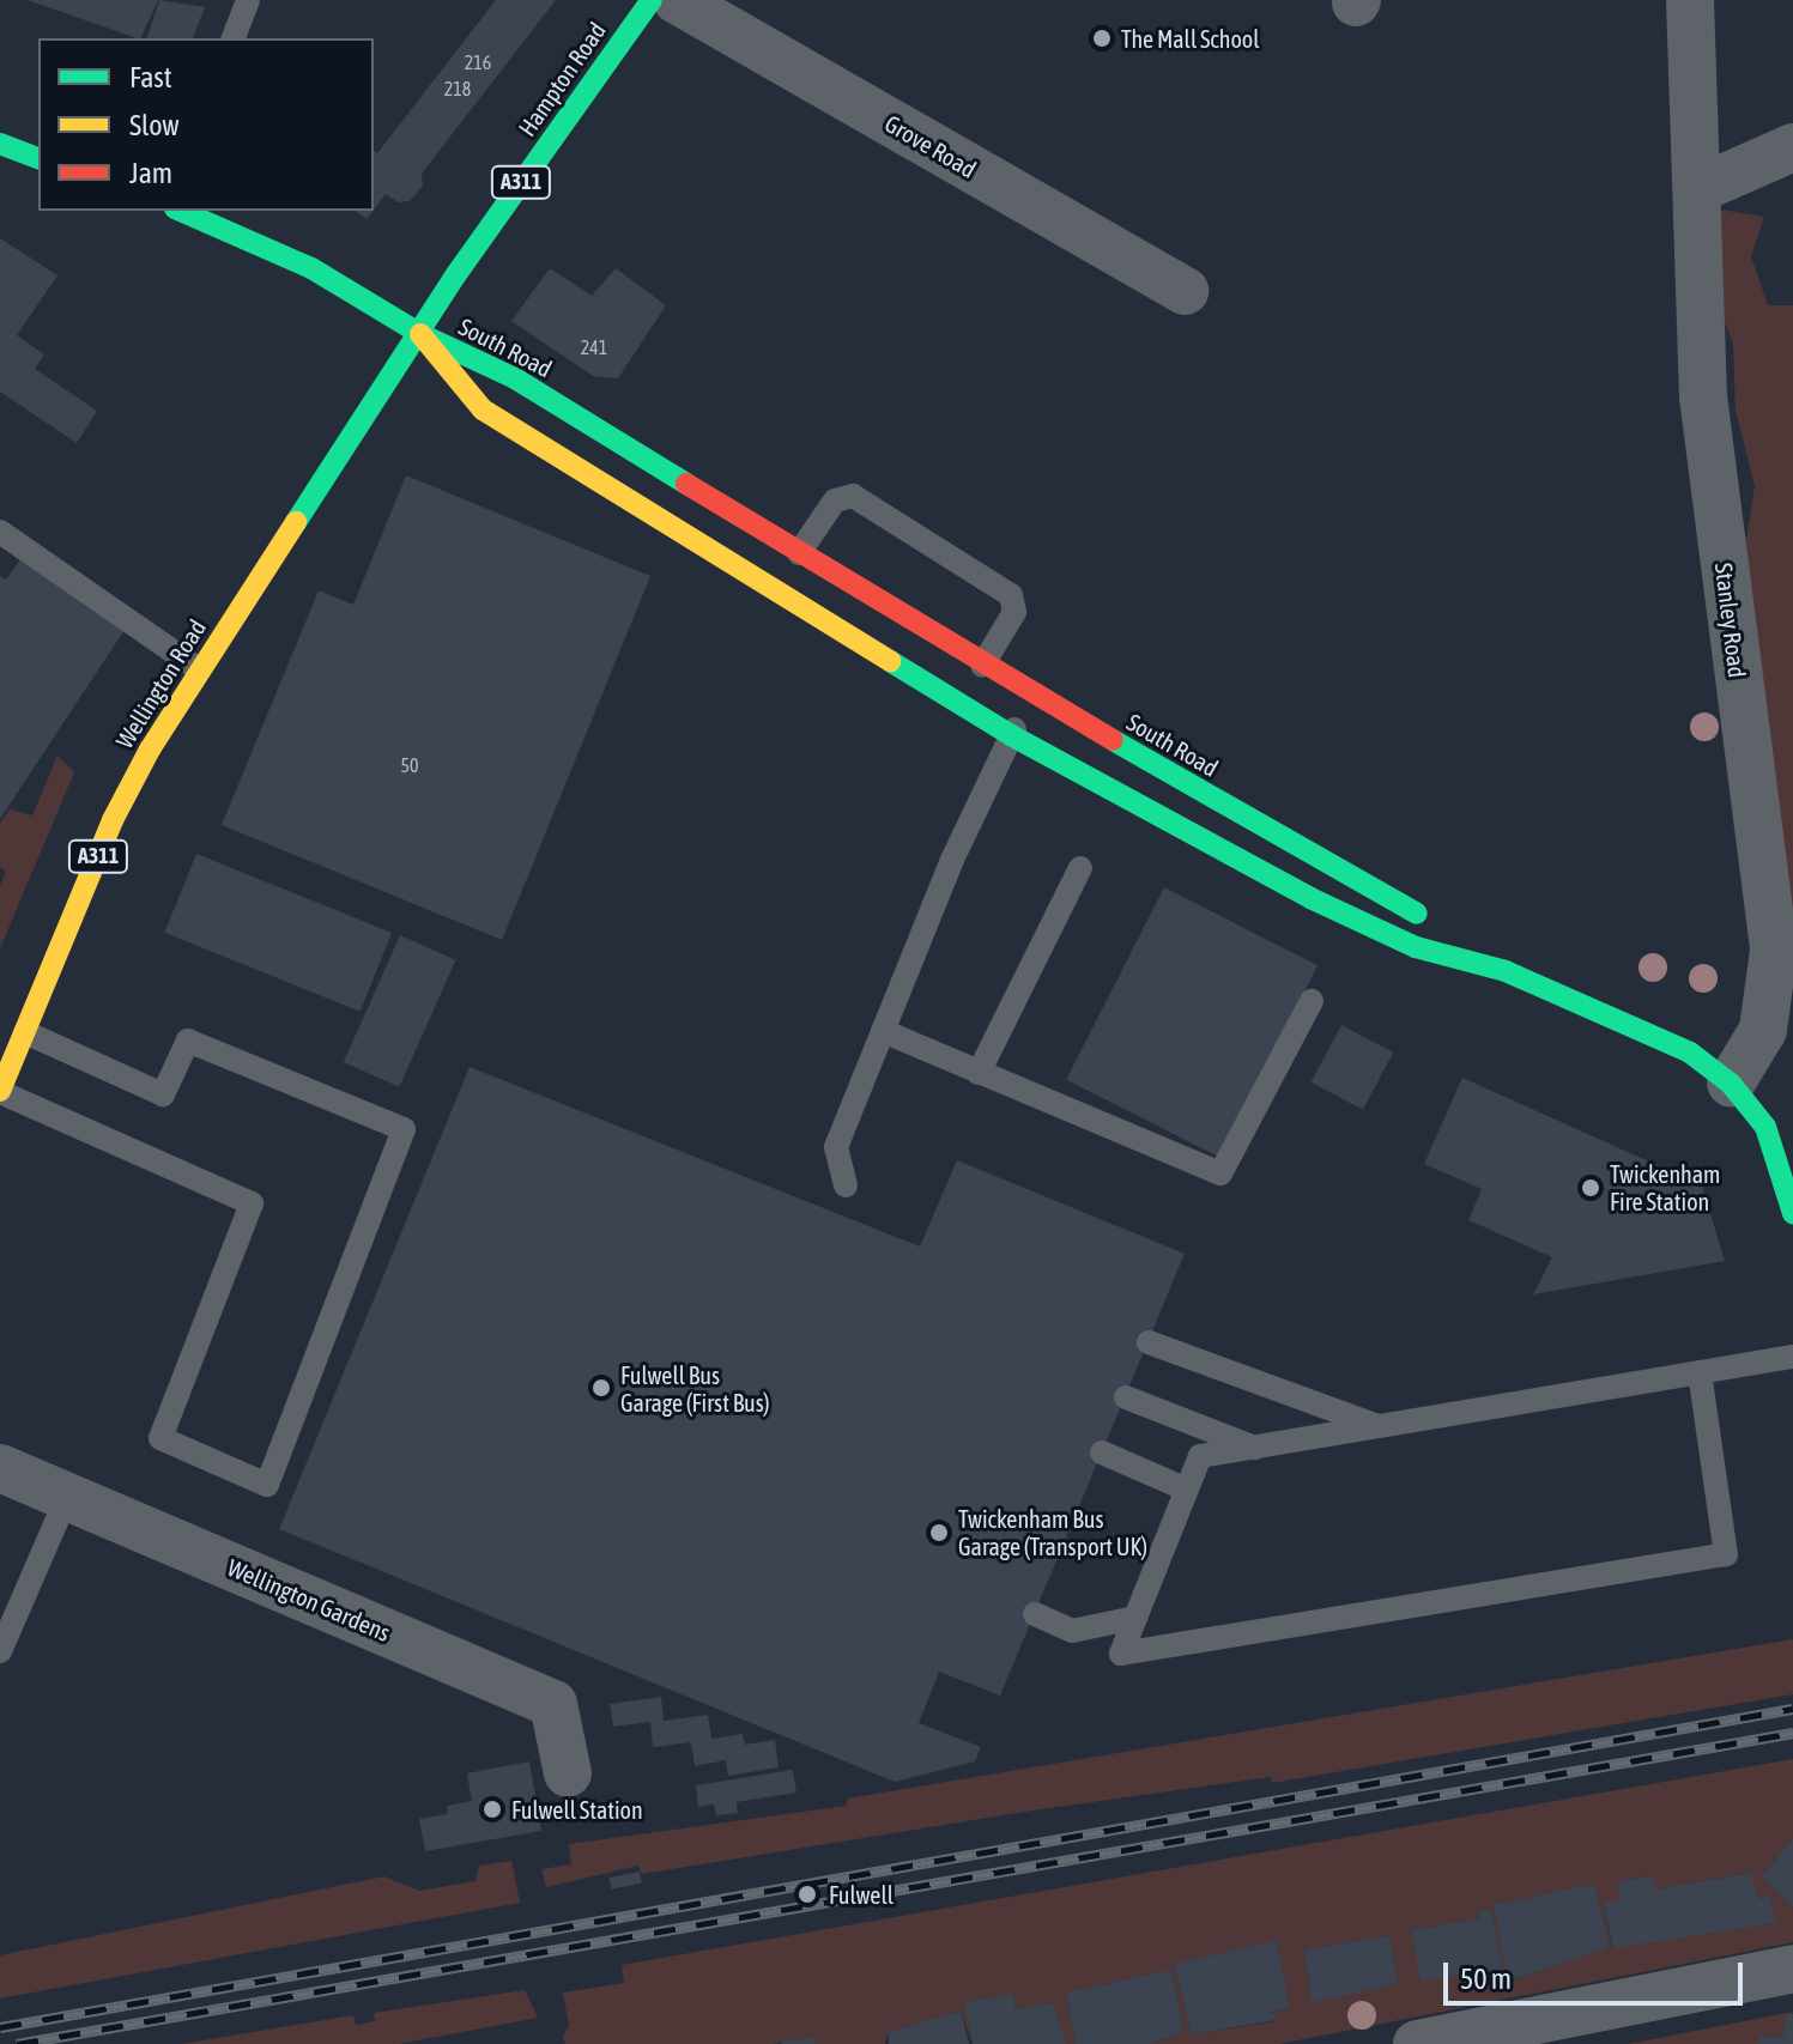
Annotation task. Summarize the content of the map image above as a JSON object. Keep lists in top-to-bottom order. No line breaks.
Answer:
{"streets":{"main road":["Hampton Road","A311","South Road","Wellington Road"],"street":["Grove Road","Stanley Road","Wellington Gardens"]},"crossings":[["Hampton Road","South Road"],["Hampton Road","Wellington Road"],["South Road","Stanley Road"],["South Road","Wellington Road"]],"places":["The Mall School","Twickenham Fire Station","Fulwell Bus Garage (First Bus)","Twickenham Bus Garage (Transport UK)","Fulwell Station","Fulwell"],"house_numbers":["216","218","241","50"],"legend":["Fast","Slow","Jam"],"scale_bar":"50 m"}
